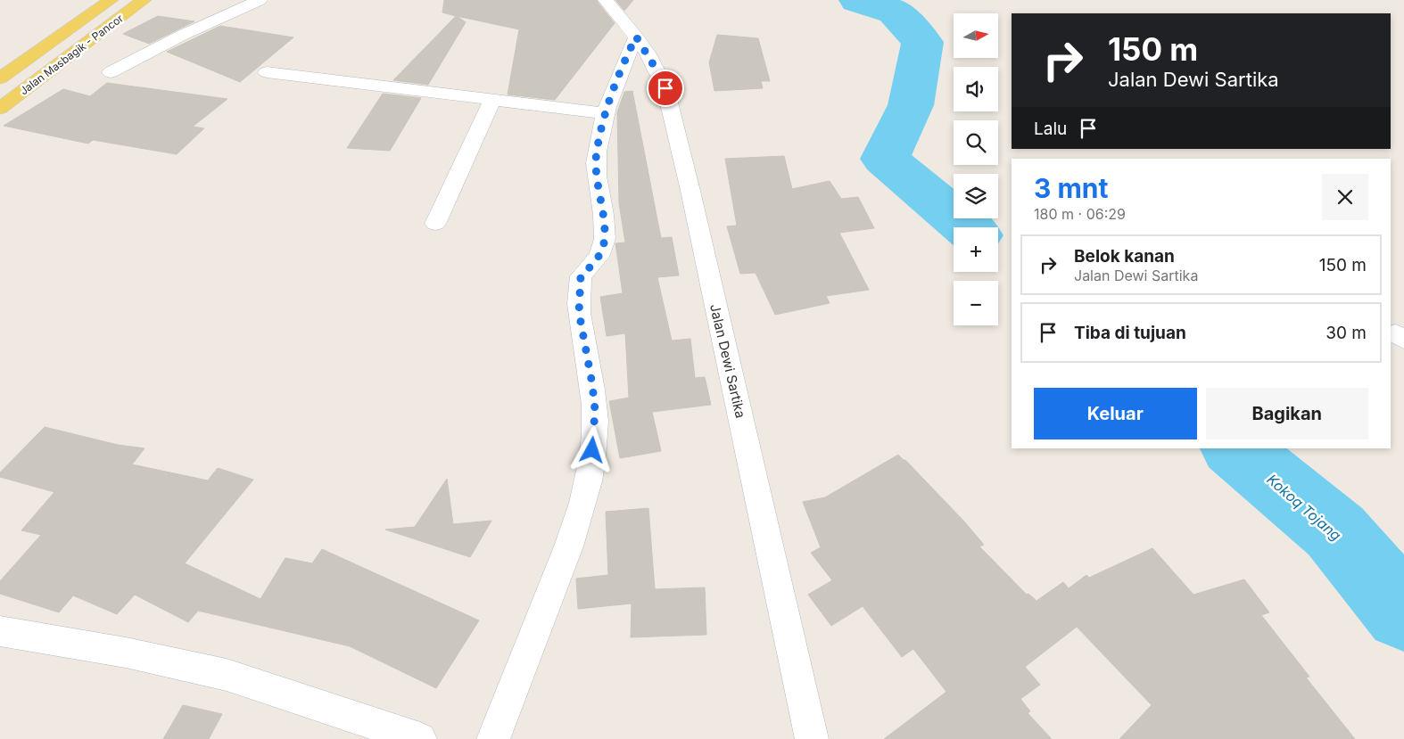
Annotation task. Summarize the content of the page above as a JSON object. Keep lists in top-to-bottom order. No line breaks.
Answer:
{"streets":{"main road":["Jalan Masbagik - Pancor"],"street":["Jalan Dewi Sartika"]},"water":["Kokoq Tojang"],"north":"right","page":{"map_buttons":["+","−"],"turn":["150 m","Jalan Dewi Sartika"],"then":"Lalu","heading":["3 mnt","180 m · 06:29"],"list":[{"name":"Belok kanan","note":"Jalan Dewi Sartika","value":"150 m"},{"name":"Tiba di tujuan","value":"30 m"}],"buttons":["Keluar","Bagikan"]}}
